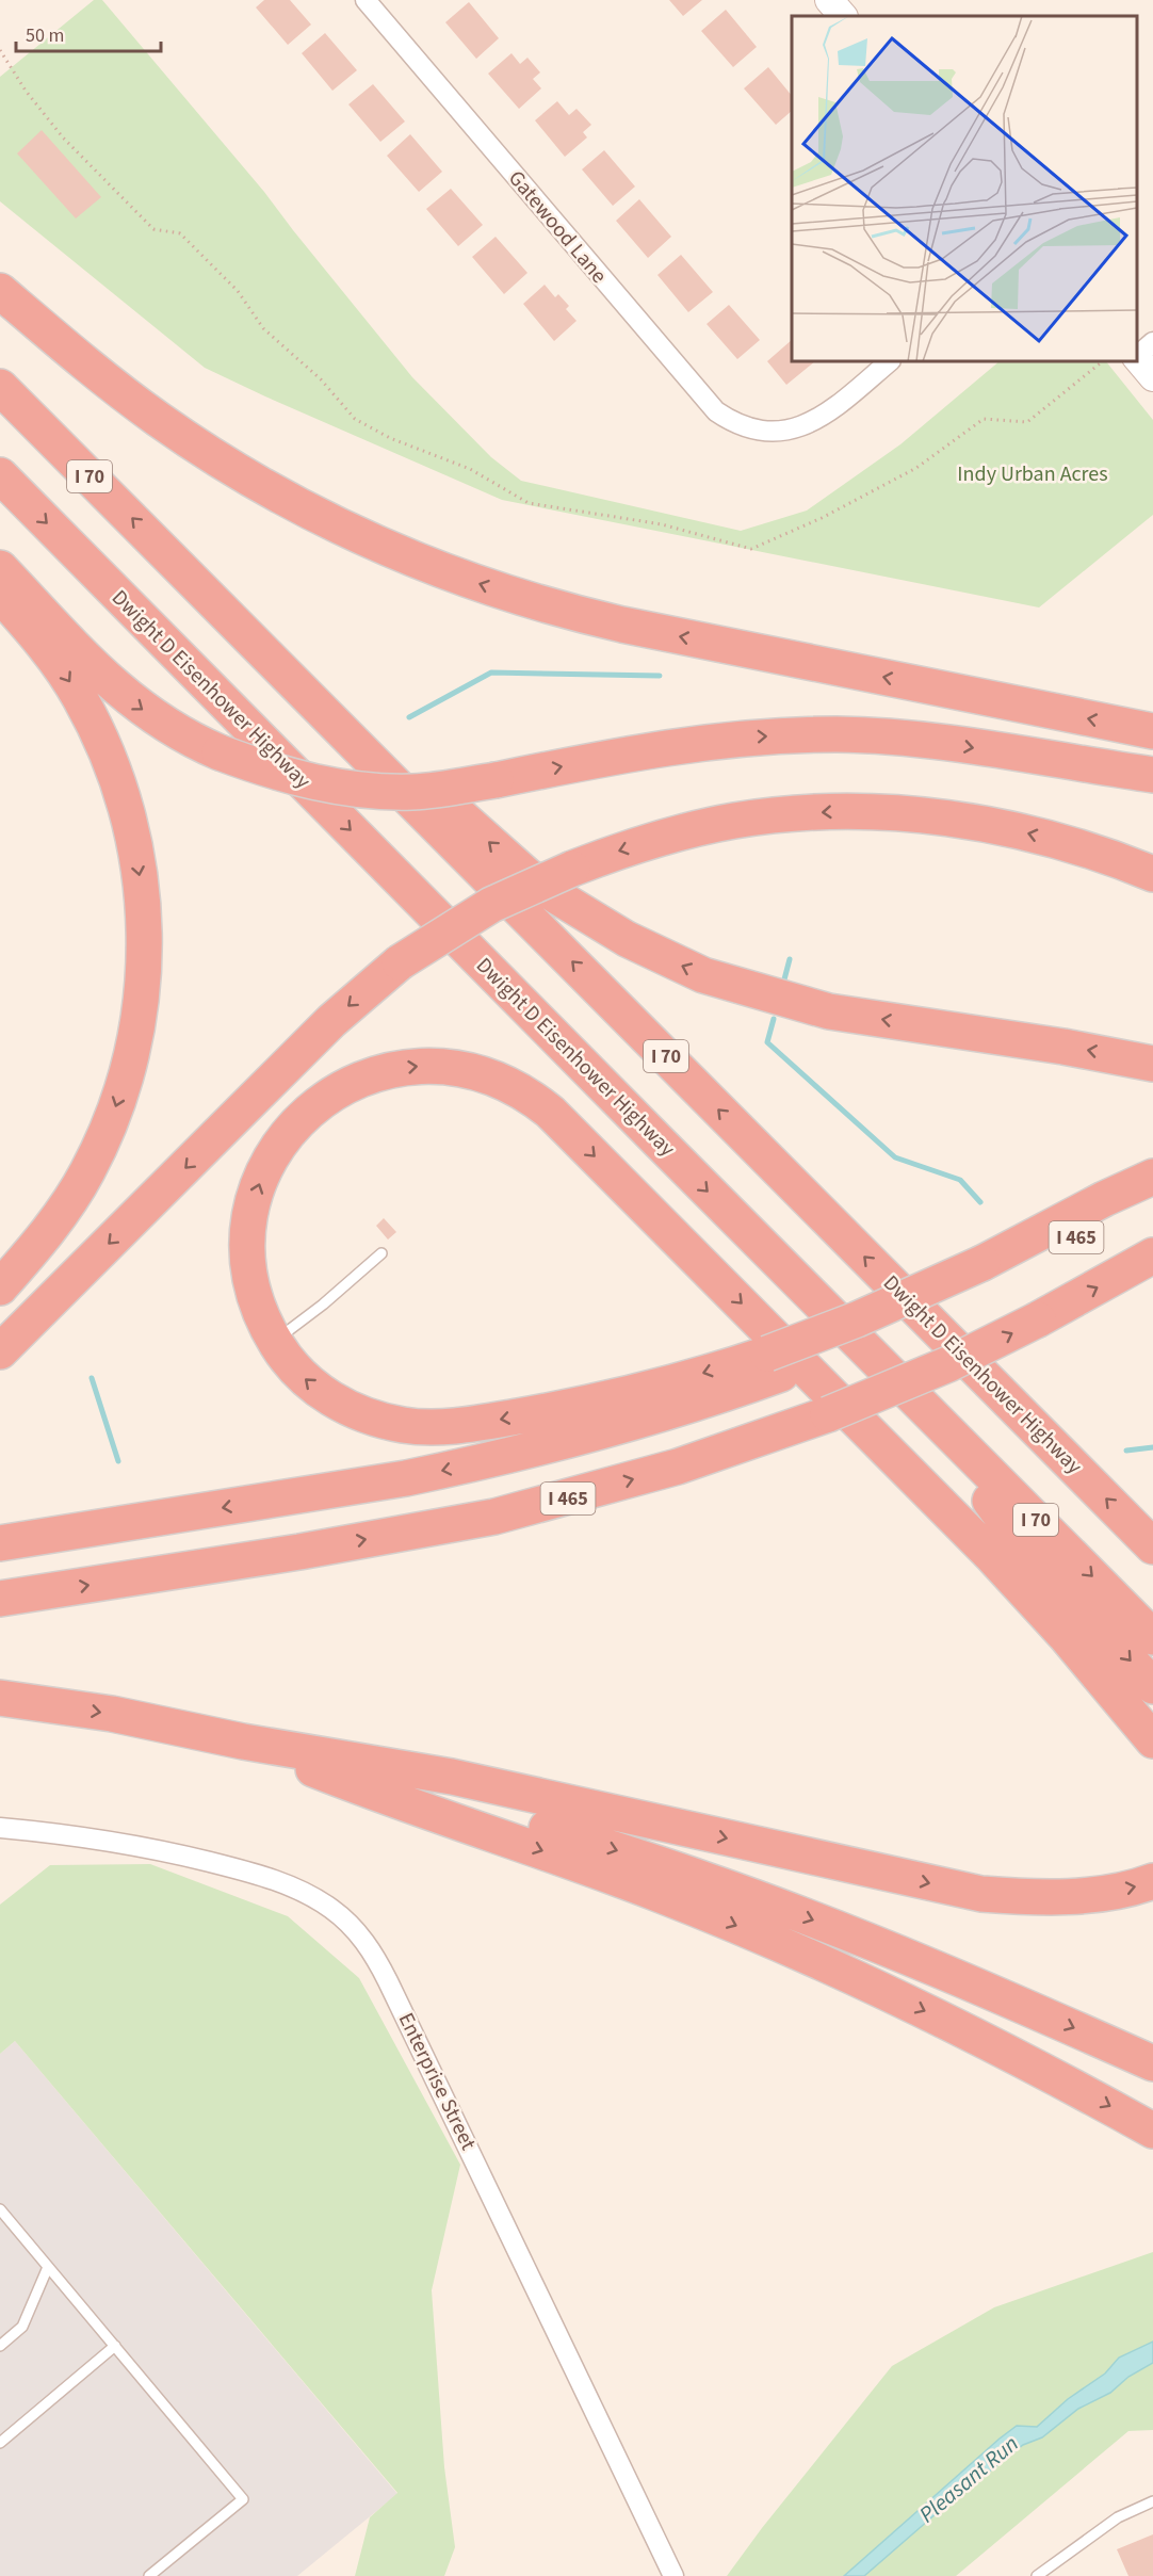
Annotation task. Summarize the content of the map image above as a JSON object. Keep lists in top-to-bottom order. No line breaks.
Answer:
{"streets":{"highway":["I 70","Dwight D Eisenhower Highway","I 465"],"street":["Gatewood Lane","Enterprise Street"]},"water":["Pleasant Run"],"parks":["Indy Urban Acres"],"scale_bar":"50 m"}
